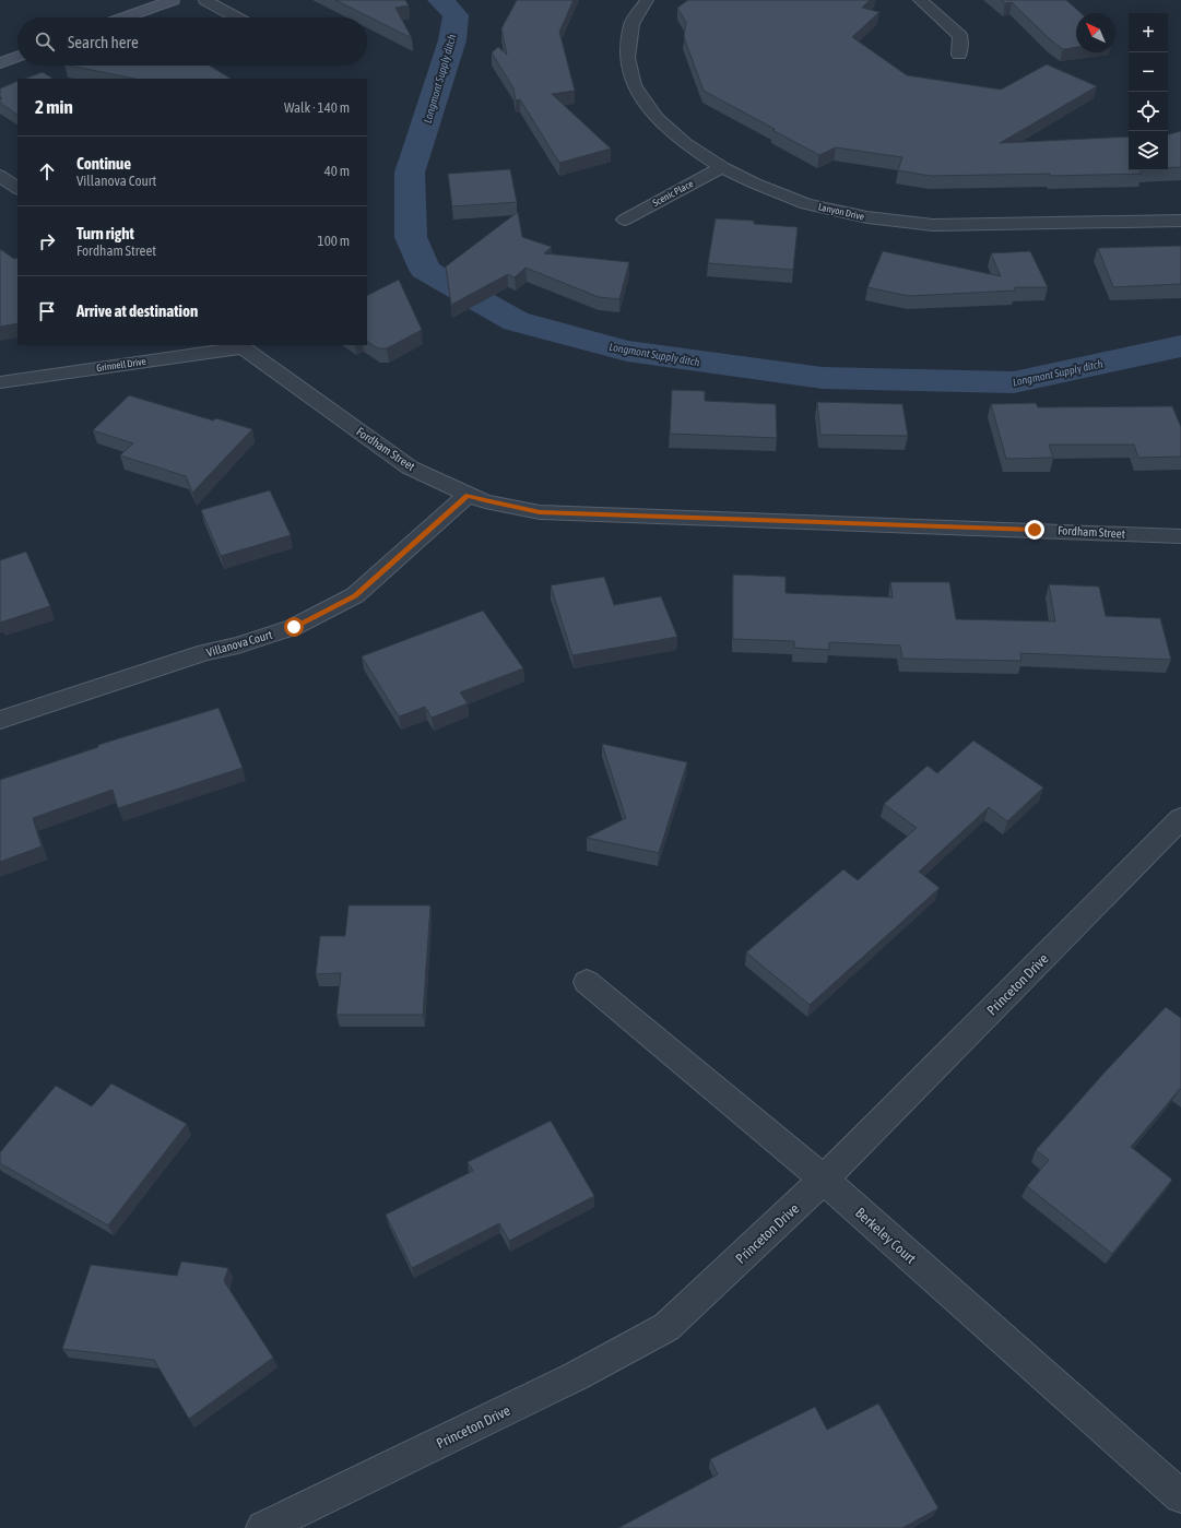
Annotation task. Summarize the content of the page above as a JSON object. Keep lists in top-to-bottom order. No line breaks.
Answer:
{"streets":{"street":["Scenic Place","Lanyon Drive","Grinnell Drive","Fordham Street","Villanova Court","Princeton Drive","Berkeley Court"]},"crossings":[["Scenic Place","Lanyon Drive"],["Grinnell Drive","Fordham Street"],["Fordham Street","Villanova Court"],["Princeton Drive","Berkeley Court"]],"water":["Longmont Supply ditch"],"north":"top left","page":{"map_buttons":["+","−"],"search":"Search here","heading":["2 min","Walk · 140 m"],"list":[["Continue","Villanova Court","40 m"],["Turn right","Fordham Street","100 m"],"Arrive at destination"]}}
